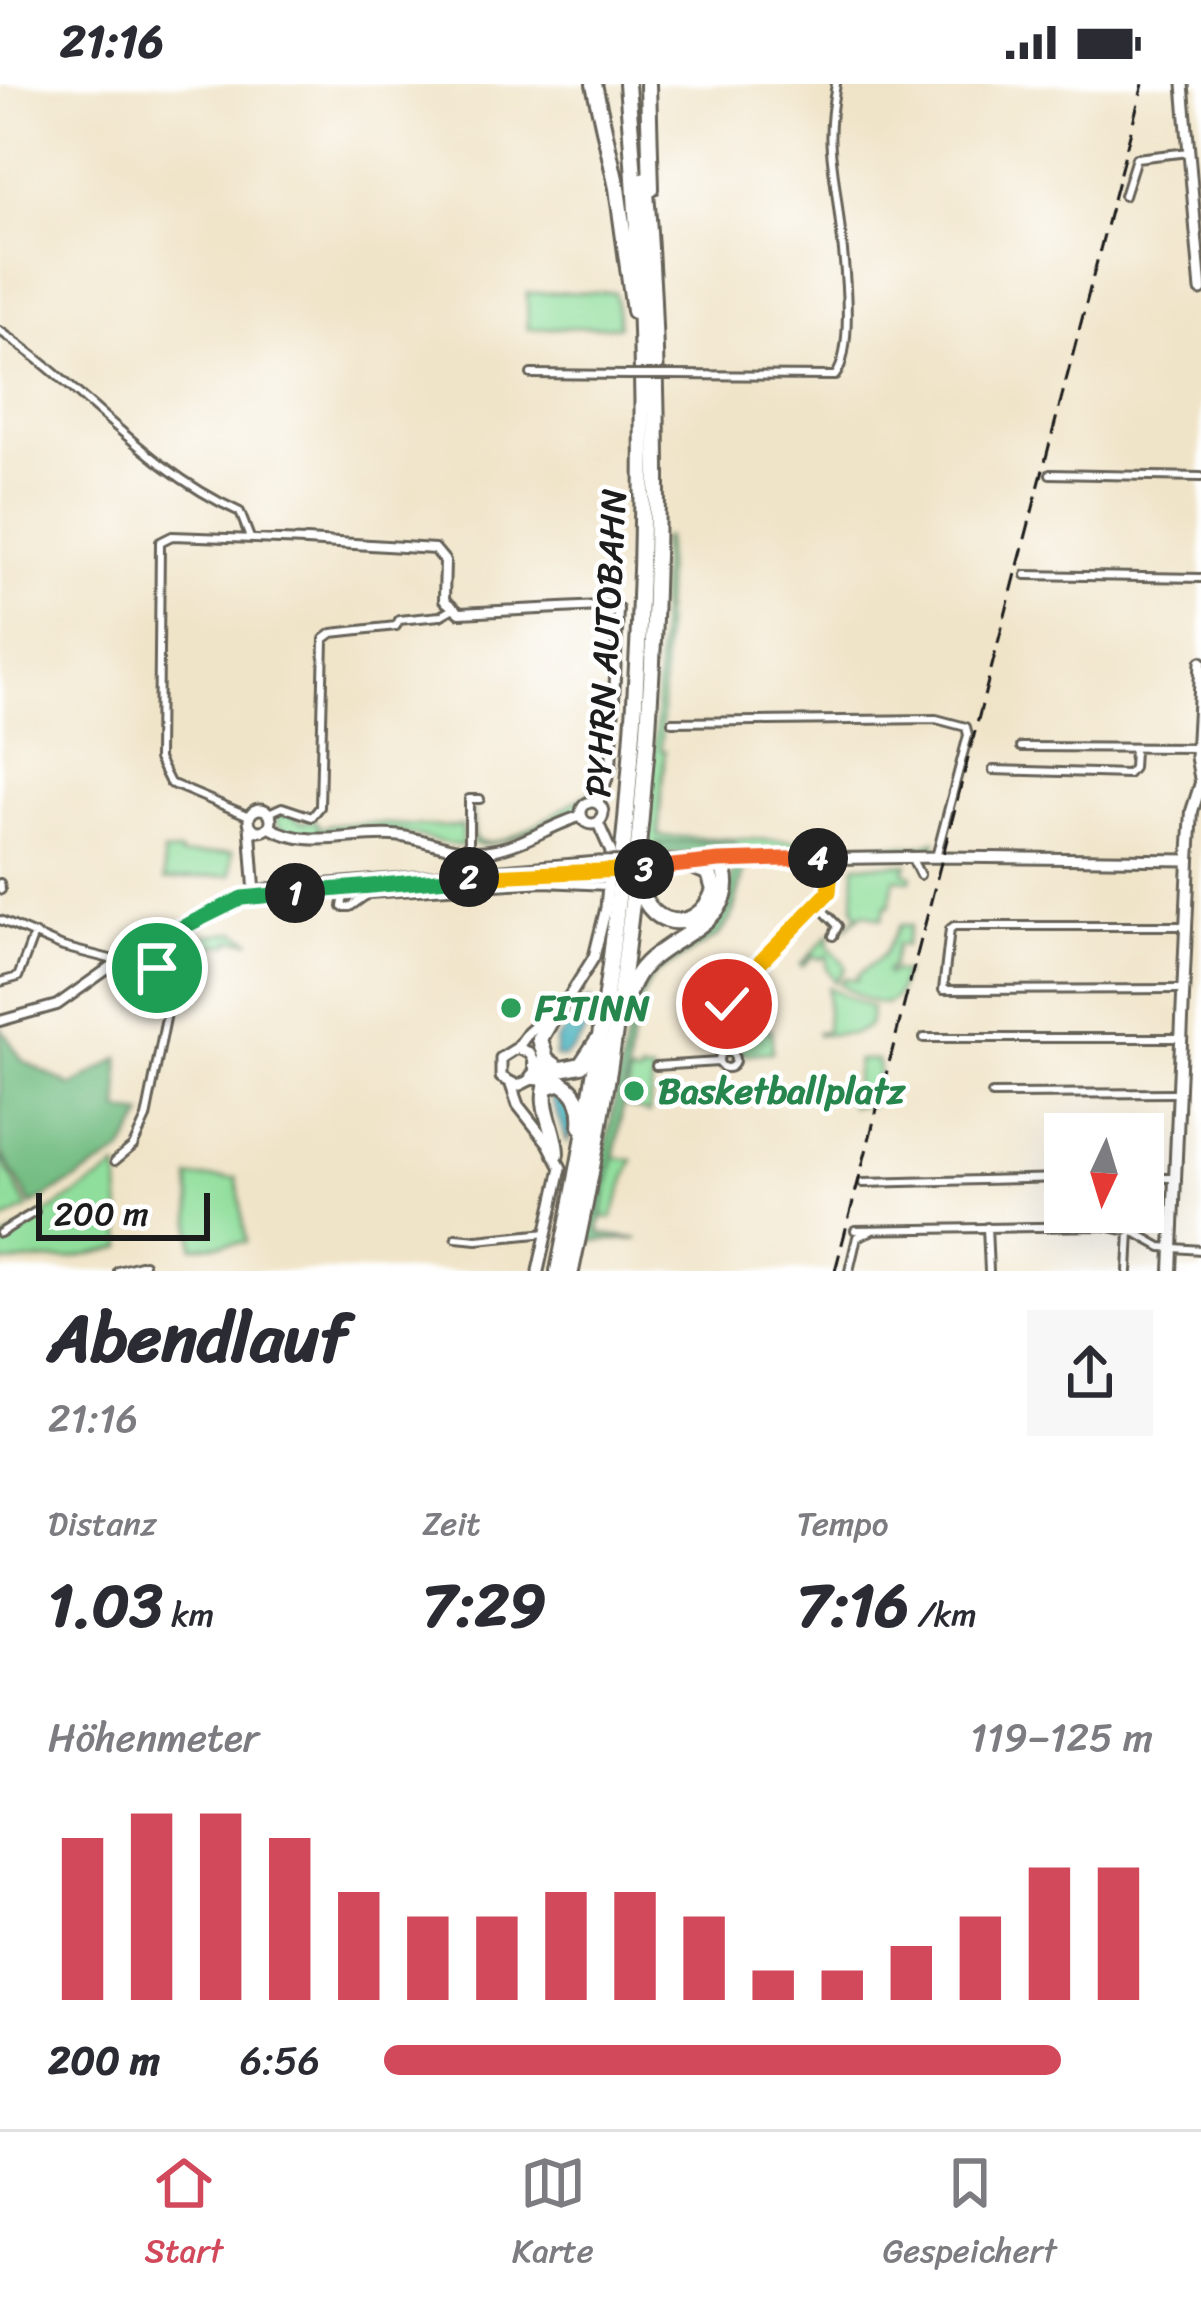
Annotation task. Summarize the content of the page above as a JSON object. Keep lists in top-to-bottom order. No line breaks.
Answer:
{"streets":{"highway":["PYHRN AUTOBAHN"]},"places":["FITINN","Basketballplatz"],"scale_bar":"200 m","north":"bottom","page":{"status":"21:16","pins":["4","3","2","1"],"scale":"200 m","heading":["Abendlauf","21:16"],"stats":[["Distanz","1.03 km"],["Zeit","7:29"],["Tempo","7:16 /km"]],"chart":["Höhenmeter","119–125 m"],"list":[{"name":"200 m","note":"6:56"}],"tabs":["Start","Karte","Gespeichert"]}}
